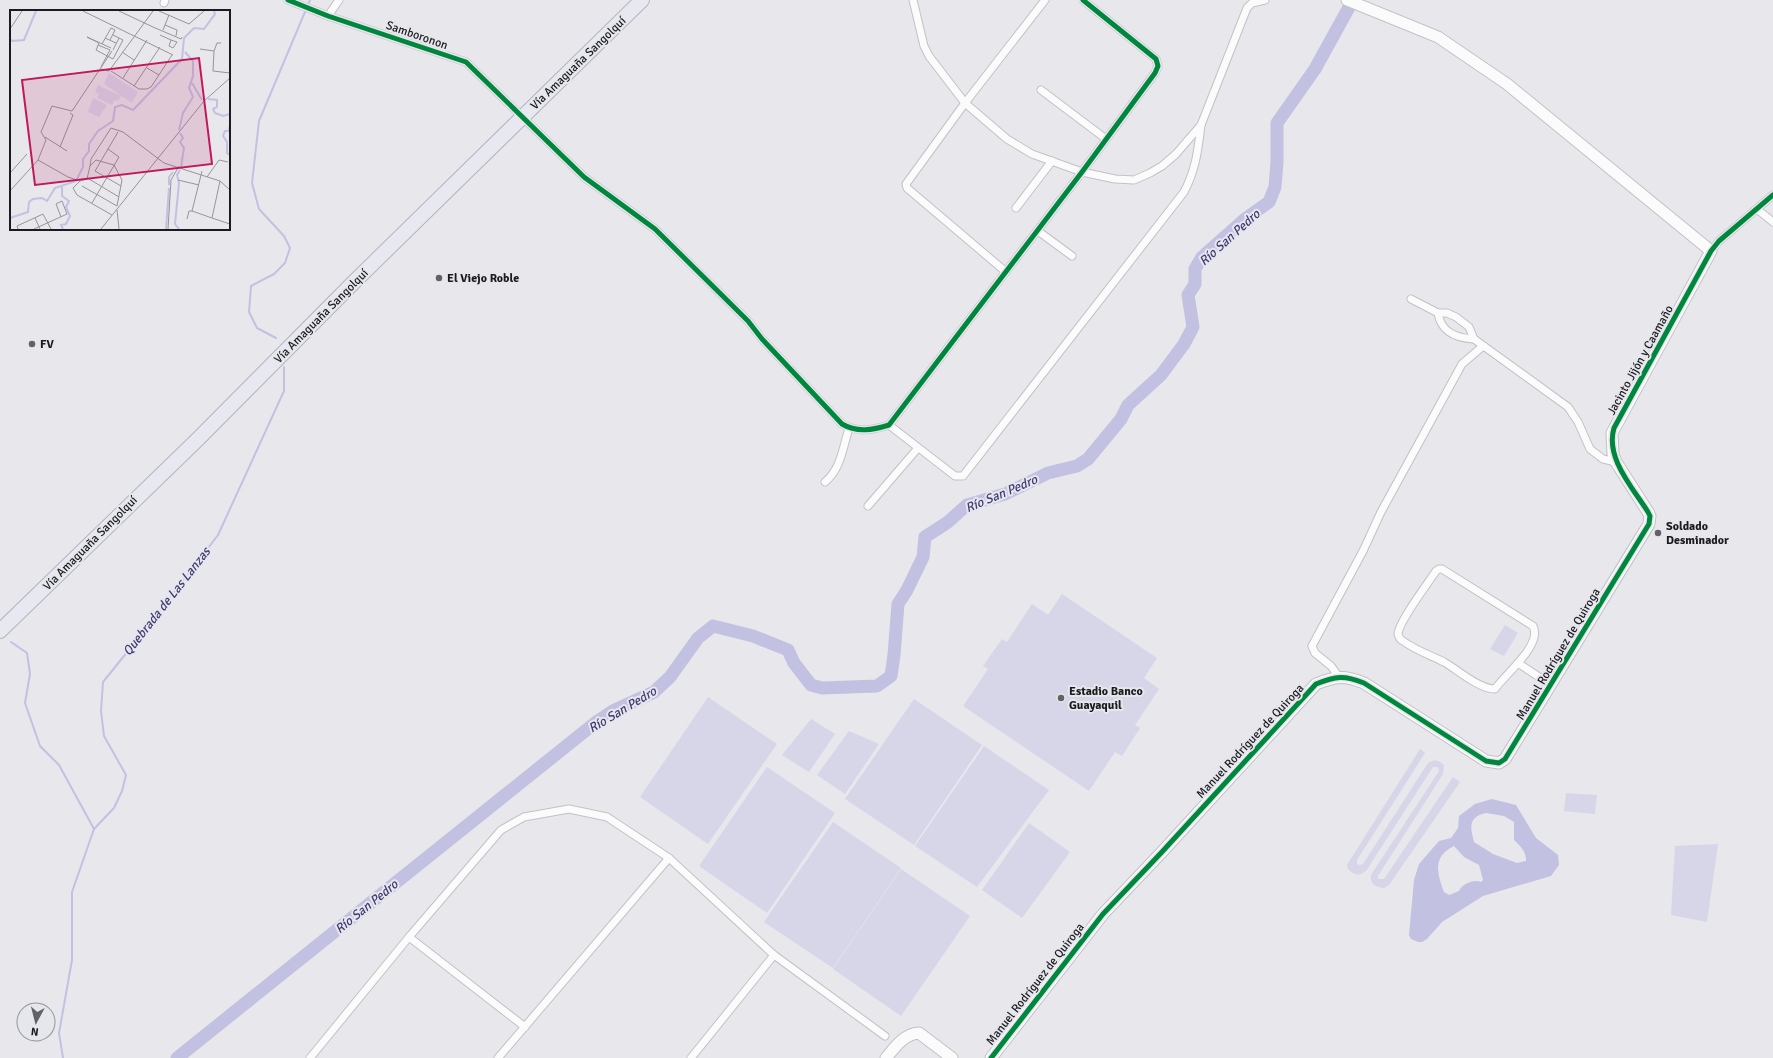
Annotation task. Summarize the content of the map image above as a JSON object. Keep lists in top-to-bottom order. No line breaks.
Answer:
{"streets":{"highway":["Vía Amaguaña Sangolquí"],"street":["Samboronon","Jacinto Jijón y Caamaño","Manuel Rodríguez de Quiroga"]},"crossings":[["Samboronon","Vía Amaguaña Sangolquí"],["Jacinto Jijón y Caamaño","Manuel Rodríguez de Quiroga"]],"water":["Río San Pedro","Quebrada de Las Lanzas"],"places":["El Viejo Roble","FV","Soldado Desminador","Estadio Banco Guayaquil"],"north":"bottom"}
